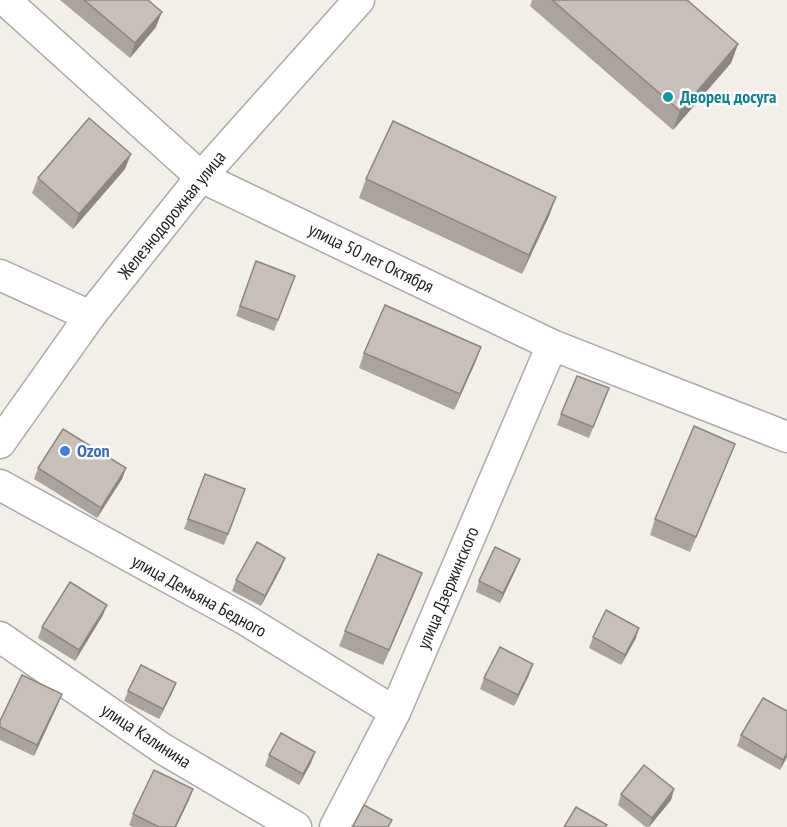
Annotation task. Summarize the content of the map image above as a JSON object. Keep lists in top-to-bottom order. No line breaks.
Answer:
{"streets":{"street":["Железнодорожная улица","улица 50 лет Октября","улица Дзержинского","улица Демьяна Бедного","улица Калинина"]},"crossings":[["Железнодорожная улица","улица 50 лет Октября"],["улица 50 лет Октября","улица Дзержинского"],["улица Дзержинского","улица Демьяна Бедного"]],"places":["Дворец досуга","Ozon"]}
